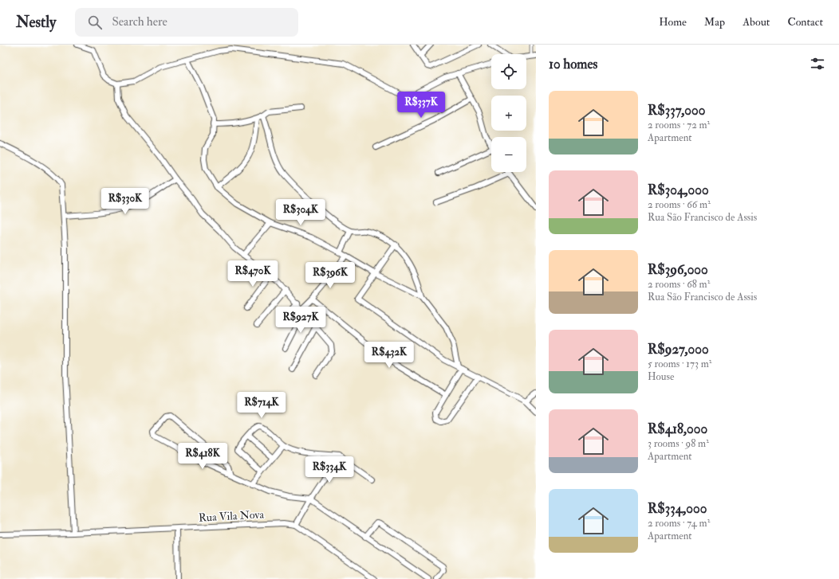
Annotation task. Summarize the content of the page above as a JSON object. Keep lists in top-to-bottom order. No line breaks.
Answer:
{"streets":{"street":["Rua Vila Nova"]},"page":{"header":"Nestly","search":"Search here","nav":["Home","Map","About","Contact"],"heading":"10 homes","map_buttons":["+","−"],"list":[{"name":"R$337,000","note":"2 rooms · 72 m² · Apartment"},{"name":"R$304,000","note":"2 rooms · 66 m² · Rua São Francisco de Assis"},{"name":"R$396,000","note":"2 rooms · 68 m² · Rua São Francisco de Assis"},{"name":"R$927,000","note":"5 rooms · 173 m² · House"},{"name":"R$418,000","note":"3 rooms · 98 m² · Apartment"},{"name":"R$334,000","note":"2 rooms · 74 m² · Apartment"}],"price":["R$337K","R$330K","R$304K","R$470K","R$396K","R$927K","R$432K","R$714K","R$418K","R$334K"]}}
